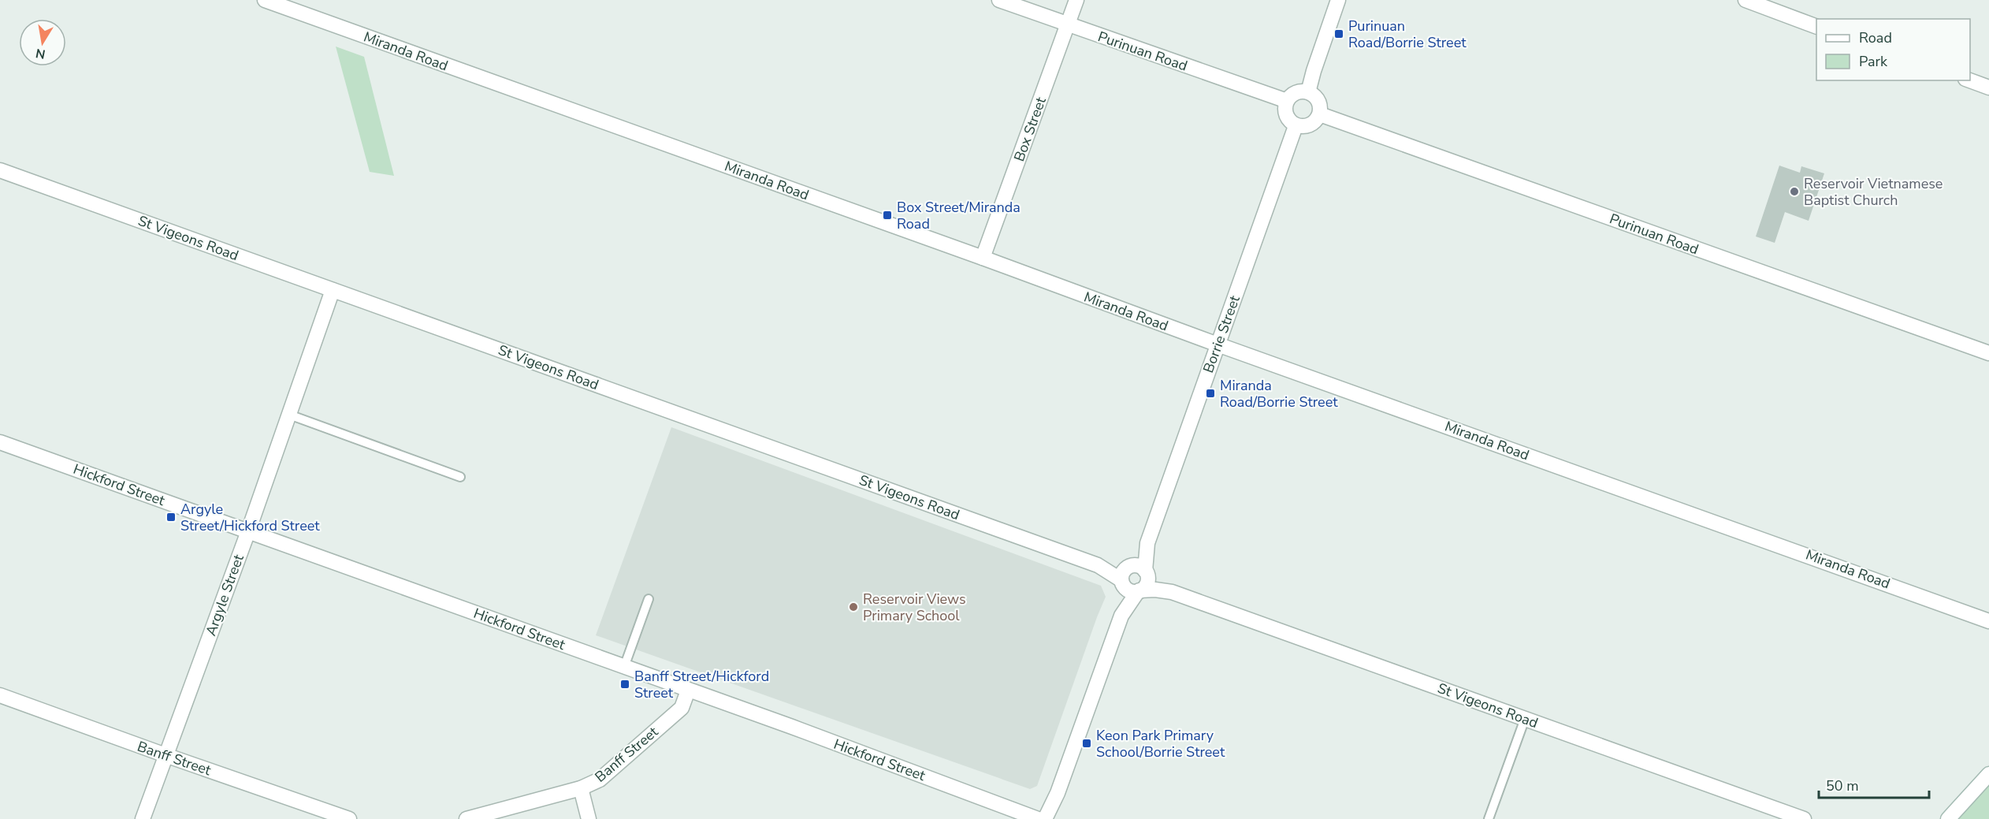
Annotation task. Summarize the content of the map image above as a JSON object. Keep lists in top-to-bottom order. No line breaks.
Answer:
{"streets":{"street":["Miranda Road","Purinuan Road","Box Street","St Vigeons Road","Borrie Street","Hickford Street","Argyle Street","Banff Street"]},"crossings":[["Miranda Road","Box Street"],["Miranda Road","Borrie Street"],["Purinuan Road","Box Street"],["Purinuan Road","Borrie Street"],["St Vigeons Road","Borrie Street"],["St Vigeons Road","Argyle Street"],["Hickford Street","Argyle Street"],["Hickford Street","Banff Street"],["Argyle Street","Banff Street"]],"places":{"transit":["Purinuan Road/Borrie Street","Box Street/Miranda Road","Miranda Road/Borrie Street","Argyle Street/Hickford Street","Banff Street/Hickford Street","Keon Park Primary School/Borrie Street"],"other":["Reservoir Vietnamese Baptist Church","Reservoir Views Primary School"]},"legend":["Road","Park"],"scale_bar":"50 m","north":"bottom"}
